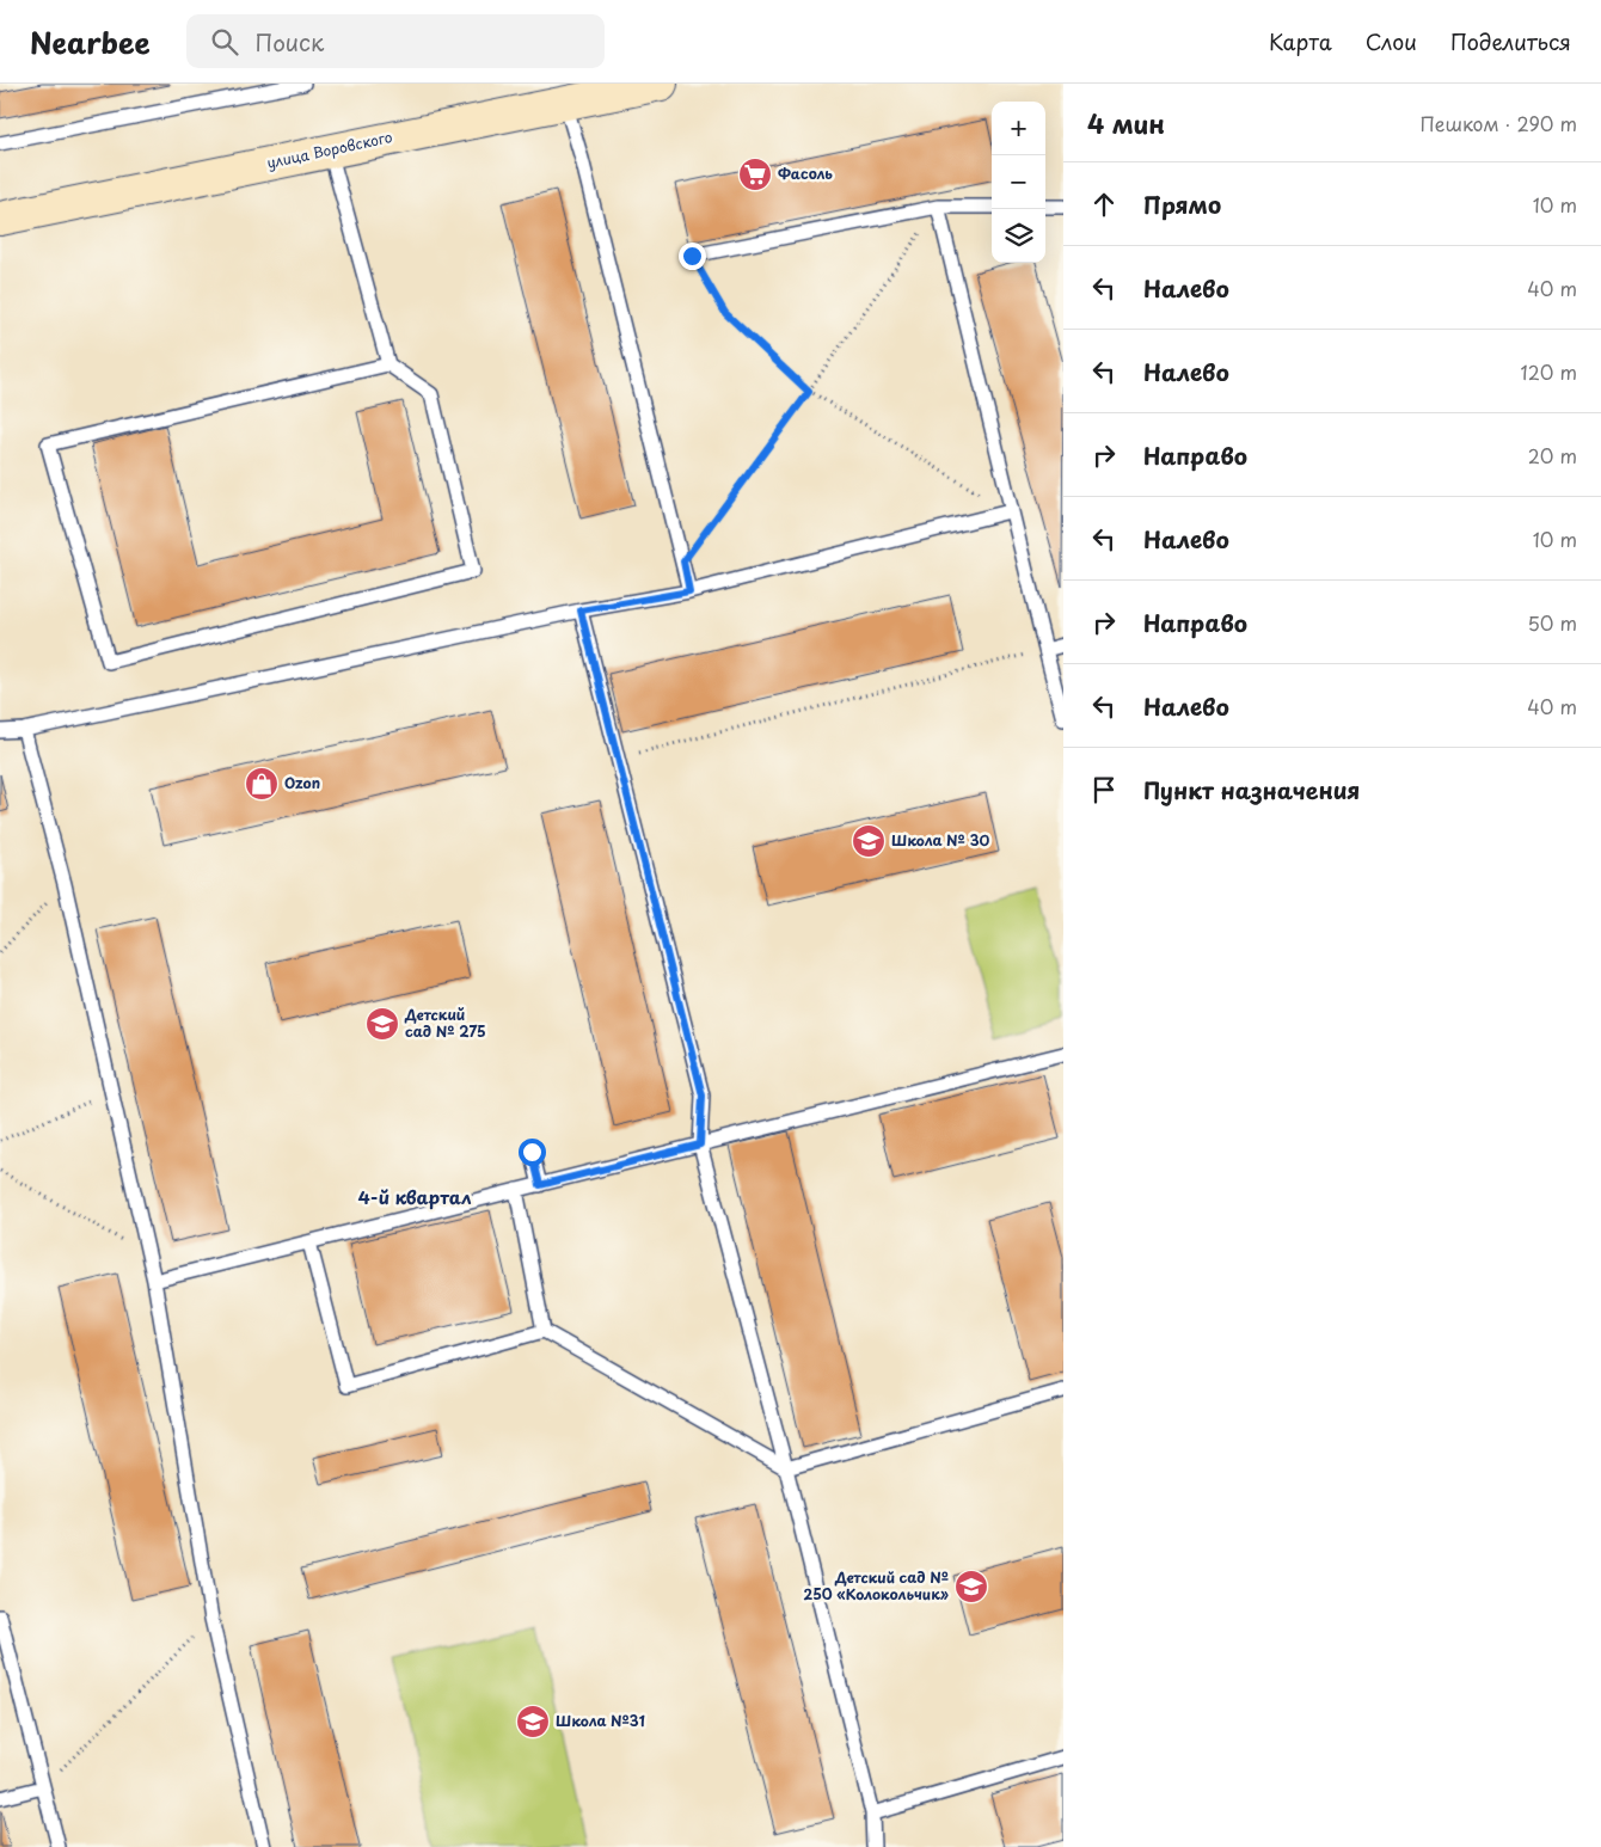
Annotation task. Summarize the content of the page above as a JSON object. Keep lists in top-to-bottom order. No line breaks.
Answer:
{"streets":{"street":["улица Воровского"]},"districts":["4-й квартал"],"places":{"supermarket":["Фасоль"],"shop":["Ozon"],"school or university":["Школа № 30","Детский сад № 275","Детский сад № 250 «Колокольчик»","Школа №31"]},"page":{"header":"Nearbee","search":"Поиск","nav":["Карта","Слои","Поделиться"],"heading":["4 мин","Пешком · 290 m"],"map_buttons":["+","−"],"list":[["Прямо","10 m"],["Налево","40 m"],["Налево","120 m"],["Направо","20 m"],["Налево","10 m"],["Направо","50 m"],["Налево","40 m"],"Пункт назначения"]}}
